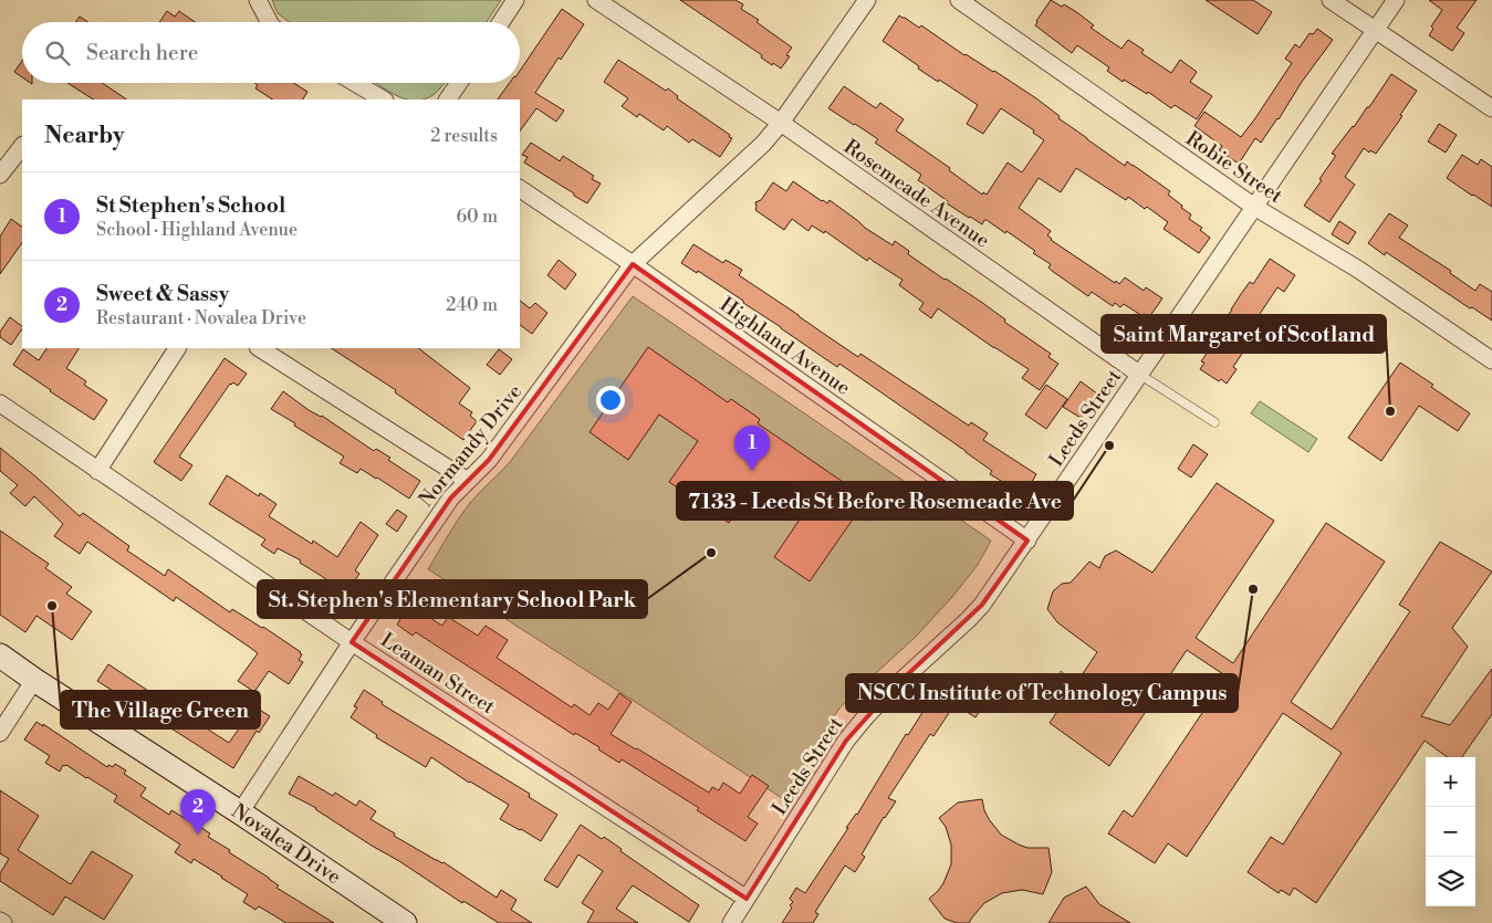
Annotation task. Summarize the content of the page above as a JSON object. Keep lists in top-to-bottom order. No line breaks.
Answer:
{"streets":{"street":["Robie Street","Rosemeade Avenue","Highland Avenue","Leeds Street","Normandy Drive","Leaman Street","Novalea Drive"]},"crossings":[["Robie Street","Leeds Street"],["Rosemeade Avenue","Leeds Street"],["Rosemeade Avenue","Normandy Drive"],["Highland Avenue","Leeds Street"],["Highland Avenue","Normandy Drive"],["Leeds Street","Leaman Street"],["Normandy Drive","Leaman Street"],["Normandy Drive","Novalea Drive"]],"places":["Saint Margaret of Scotland","7133 - Leeds St Before Rosemeade Ave","St. Stephen's Elementary School Park","NSCC Institute of Technology Campus","The Village Green"],"page":{"search":"Search here","heading":["Nearby","2 results"],"list":[{"mark":"1","name":"St Stephen's School","note":"School · Highland Avenue","value":"60 m"},{"mark":"2","name":"Sweet & Sassy","note":"Restaurant · Novalea Drive","value":"240 m"}],"pins":["1","2"],"map_buttons":["+","−"]}}
